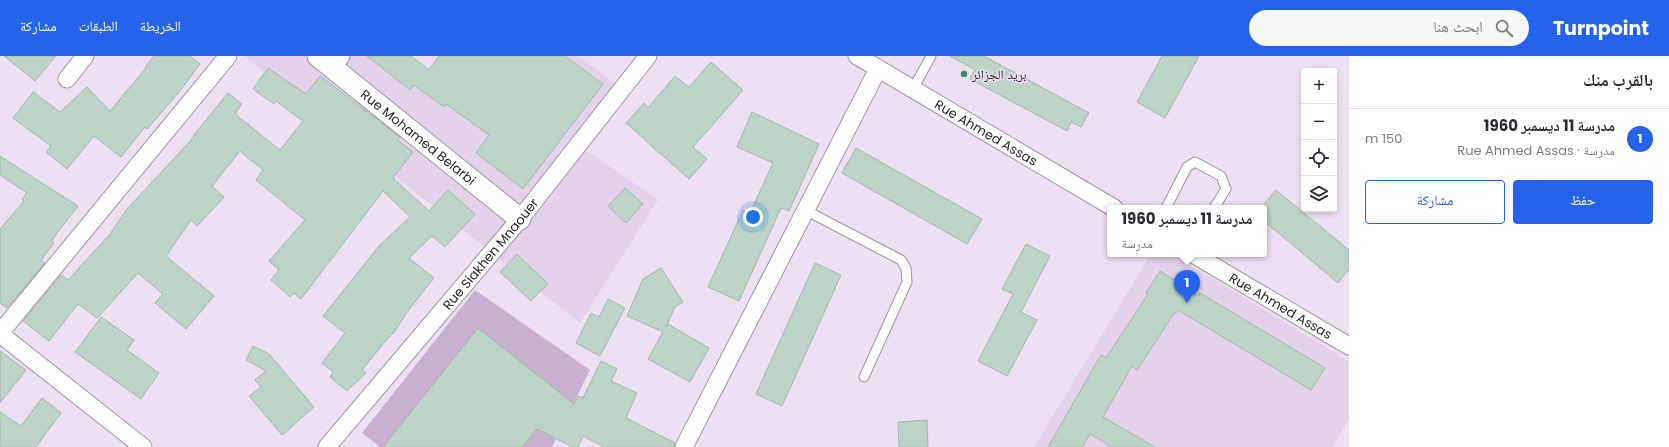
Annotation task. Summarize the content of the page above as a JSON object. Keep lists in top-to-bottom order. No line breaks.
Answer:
{"streets":{"street":["Rue Ahmed Assas","Rue Mohamed Belarbi","Rue Siakhen Mnaouer"]},"crossings":[["Rue Mohamed Belarbi","Rue Siakhen Mnaouer"]],"places":["بريد الجزائر"],"page":{"header":"Turnpoint","search":"ابحث هنا","nav":["الخريطة","الطبقات","مشاركة"],"heading":"بالقرب منك","map_buttons":["+","−"],"list":[{"mark":"1","name":"مدرسة 11 ديسمبر 1960","note":"مدرسة · Rue Ahmed Assas","value":"150 m"}],"buttons":["حفظ","مشاركة"],"popup":["مدرسة 11 ديسمبر 1960","مدرسة"],"pins":"1"}}
